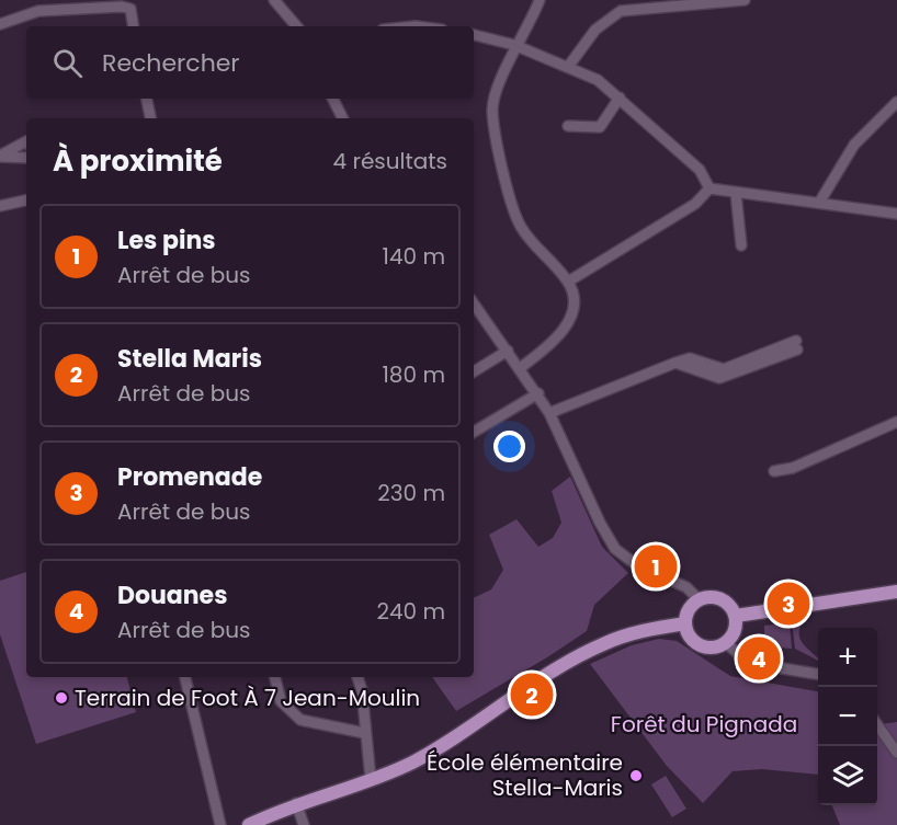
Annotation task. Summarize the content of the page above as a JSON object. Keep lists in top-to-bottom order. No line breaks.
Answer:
{"parks":["Forêt du Pignada"],"places":["Terrain de Foot À 7 Jean-Moulin","École élémentaire Stella-Maris"],"page":{"search":"Rechercher","heading":["À proximité","4 résultats"],"list":[{"mark":"1","name":"Les pins","note":"Arrêt de bus","value":"140 m"},{"mark":"2","name":"Stella Maris","note":"Arrêt de bus","value":"180 m"},{"mark":"3","name":"Promenade","note":"Arrêt de bus","value":"230 m"},{"mark":"4","name":"Douanes","note":"Arrêt de bus","value":"240 m"}],"pins":["1","3","4","2"],"map_buttons":["+","−"]}}
